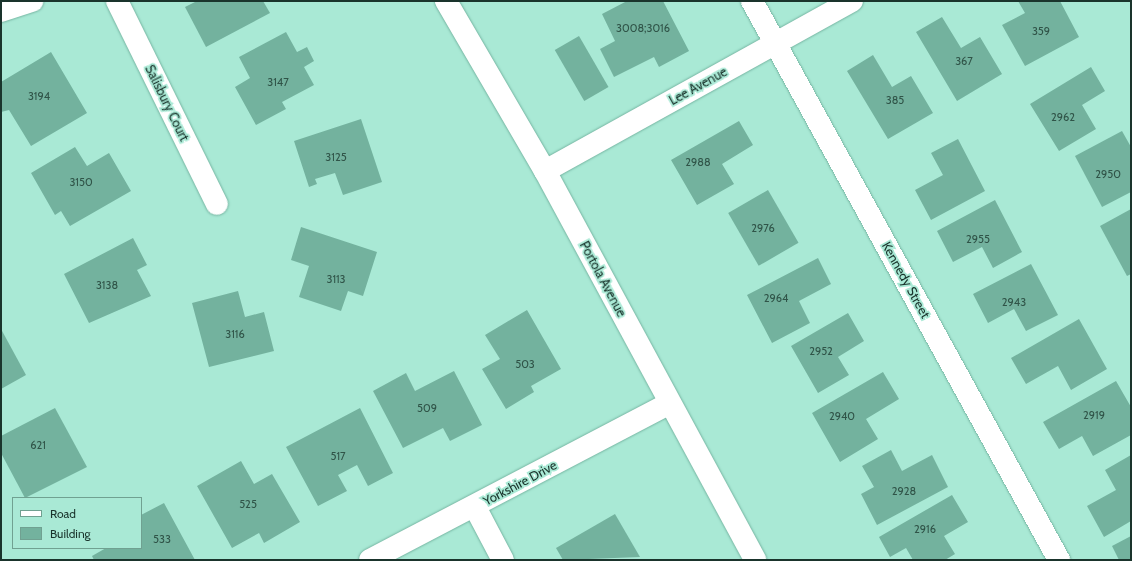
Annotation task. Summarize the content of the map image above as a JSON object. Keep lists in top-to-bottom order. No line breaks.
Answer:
{"streets":{"street":["Lee Avenue","Salisbury Court","Portola Avenue","Kennedy Street","Yorkshire Drive"]},"crossings":[["Lee Avenue","Portola Avenue"],["Lee Avenue","Kennedy Street"],["Portola Avenue","Yorkshire Drive"]],"house_numbers":["3008;3016","359","367","3147","3194","385","2962","3125","2988","2950","3150","2976","2955","3113","3138","2964","2943","3116","2952","503","509","2919","2940","621","517","2928","525","2916","533"],"legend":["Road","Building"]}
